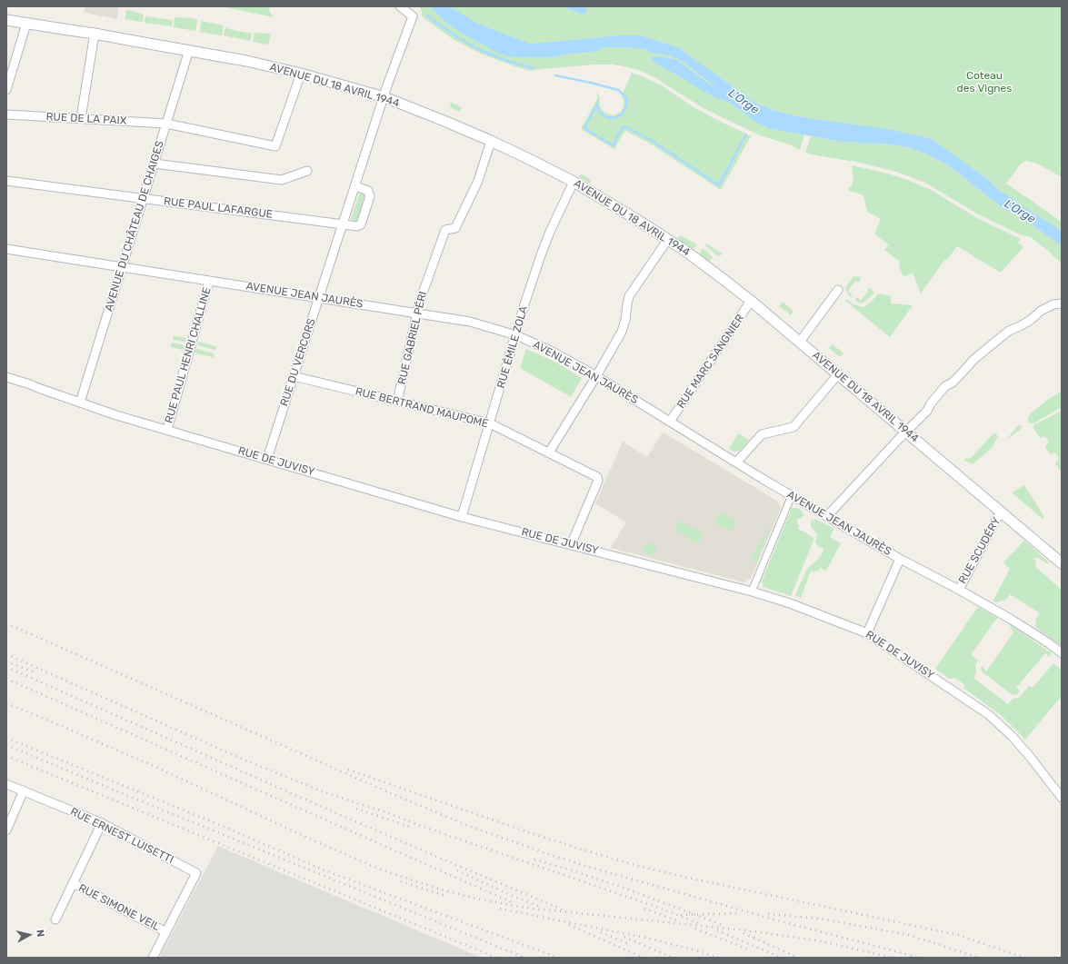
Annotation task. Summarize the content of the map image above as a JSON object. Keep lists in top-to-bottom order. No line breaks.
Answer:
{"streets":{"street":["AVENUE DU 18 AVRIL 1944","RUE DE LA PAIX","RUE PAUL LAFARGUE","AVENUE DU CHÂTEAU DE CHAIGES","AVENUE JEAN JAURÈS","RUE GABRIEL PÉRI","RUE ÉMILE ZOLA","RUE PAUL HENRI CHALLINE","RUE MARC SANGNIER","RUE DU VERCORS","RUE BERTRAND MAUPOME","RUE DE JUVISY","RUE SCUDÉRY","RUE ERNEST LUISETTI","RUE SIMONE VEIL"]},"crossings":[["AVENUE DU 18 AVRIL 1944","RUE DE LA PAIX"],["AVENUE DU 18 AVRIL 1944","AVENUE DU CHÂTEAU DE CHAIGES"],["AVENUE DU 18 AVRIL 1944","RUE GABRIEL PÉRI"],["AVENUE DU 18 AVRIL 1944","RUE ÉMILE ZOLA"],["AVENUE DU 18 AVRIL 1944","RUE MARC SANGNIER"],["AVENUE DU 18 AVRIL 1944","RUE DU VERCORS"],["AVENUE DU 18 AVRIL 1944","RUE SCUDÉRY"],["RUE DE LA PAIX","AVENUE DU CHÂTEAU DE CHAIGES"],["RUE PAUL LAFARGUE","AVENUE DU CHÂTEAU DE CHAIGES"],["RUE PAUL LAFARGUE","RUE DU VERCORS"],["AVENUE DU CHÂTEAU DE CHAIGES","AVENUE JEAN JAURÈS"],["AVENUE DU CHÂTEAU DE CHAIGES","RUE DE JUVISY"],["AVENUE JEAN JAURÈS","RUE GABRIEL PÉRI"],["AVENUE JEAN JAURÈS","RUE ÉMILE ZOLA"],["AVENUE JEAN JAURÈS","RUE PAUL HENRI CHALLINE"],["AVENUE JEAN JAURÈS","RUE MARC SANGNIER"],["AVENUE JEAN JAURÈS","RUE DU VERCORS"],["AVENUE JEAN JAURÈS","RUE SCUDÉRY"],["RUE GABRIEL PÉRI","RUE BERTRAND MAUPOME"],["RUE ÉMILE ZOLA","RUE BERTRAND MAUPOME"],["RUE ÉMILE ZOLA","RUE DE JUVISY"],["RUE PAUL HENRI CHALLINE","RUE DE JUVISY"],["RUE DU VERCORS","RUE BERTRAND MAUPOME"],["RUE DU VERCORS","RUE DE JUVISY"],["RUE BERTRAND MAUPOME","RUE DE JUVISY"],["RUE ERNEST LUISETTI","RUE SIMONE VEIL"]],"water":["L'Orge"],"parks":["Coteau des Vignes"],"north":"right"}
